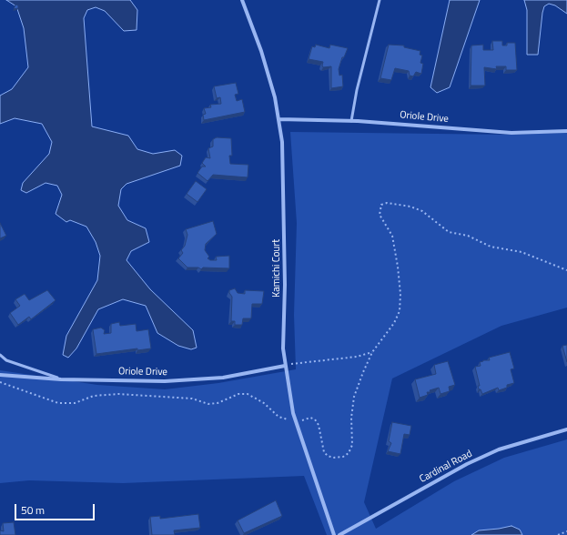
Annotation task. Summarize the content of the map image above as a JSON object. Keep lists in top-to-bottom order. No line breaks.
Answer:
{"streets":{"street":["Oriole Drive","Kamichi Court","Cardinal Road"]},"crossings":[["Oriole Drive","Kamichi Court"]],"scale_bar":"50 m"}
